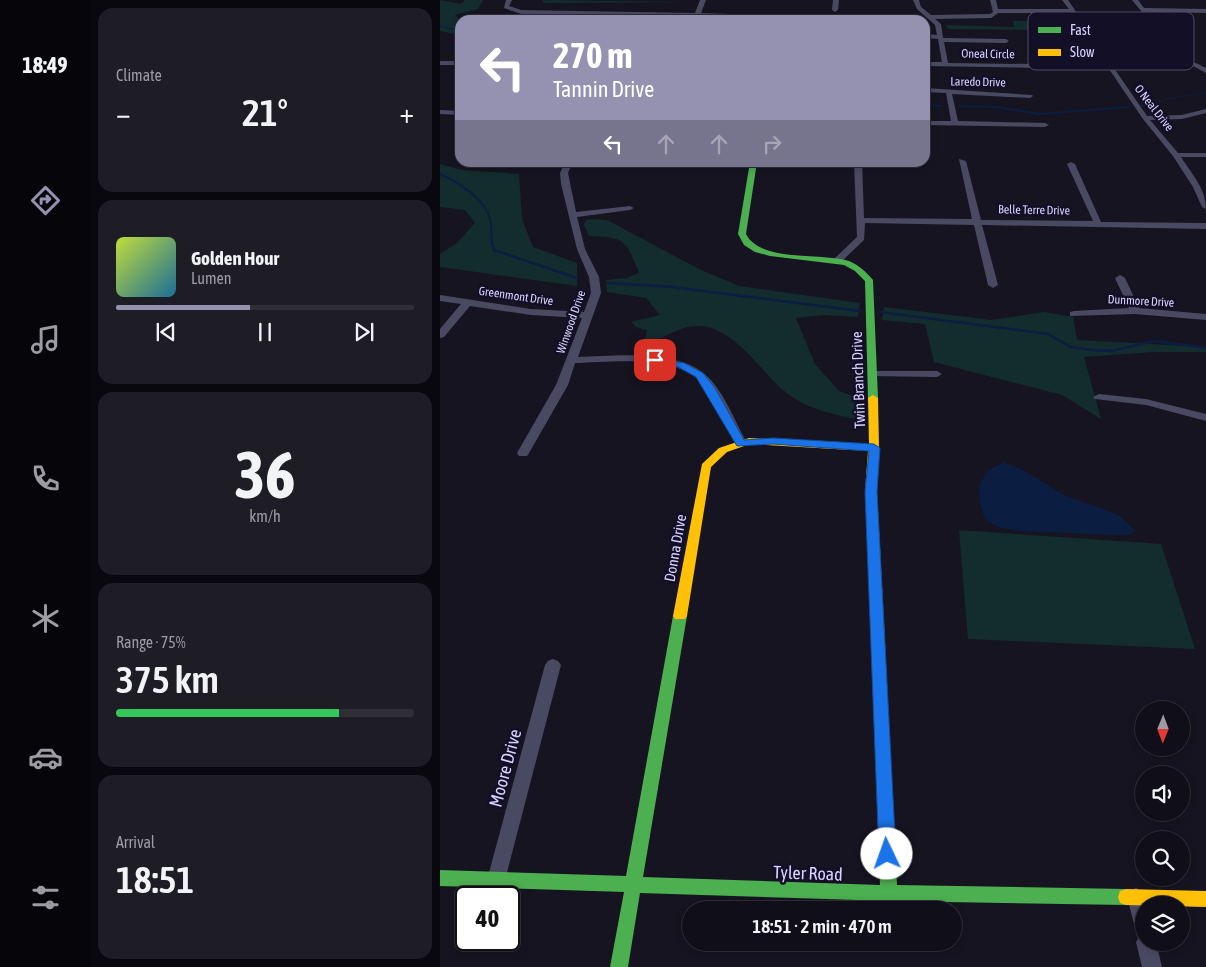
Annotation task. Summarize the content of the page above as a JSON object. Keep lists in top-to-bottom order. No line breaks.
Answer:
{"streets":{"street":["Oneal Circle","Laredo Drive","O Neal Drive","Belle Terre Drive","Greenmont Drive","Dunmore Drive","Winwood Drive","Twin Branch Drive","Donna Drive","Moore Drive","Tyler Road"]},"crossings":[["Oneal Circle","Laredo Drive"],["Greenmont Drive","Winwood Drive"],["Twin Branch Drive","Tyler Road"],["Donna Drive","Tyler Road"],["Moore Drive","Tyler Road"]],"legend":["Fast","Slow"],"north":"bottom","page":{"tabs":"18:49","tile":["Climate",["36","km/h"],["Range · 75%","375 km"],["Arrival","18:51"]],"turn":["270 m","Tannin Drive"],"heat":["−","21°","+"],"song":["Golden Hour","Lumen"],"limit":"40","trip":"18:51 · 2 min · 470 m"}}
